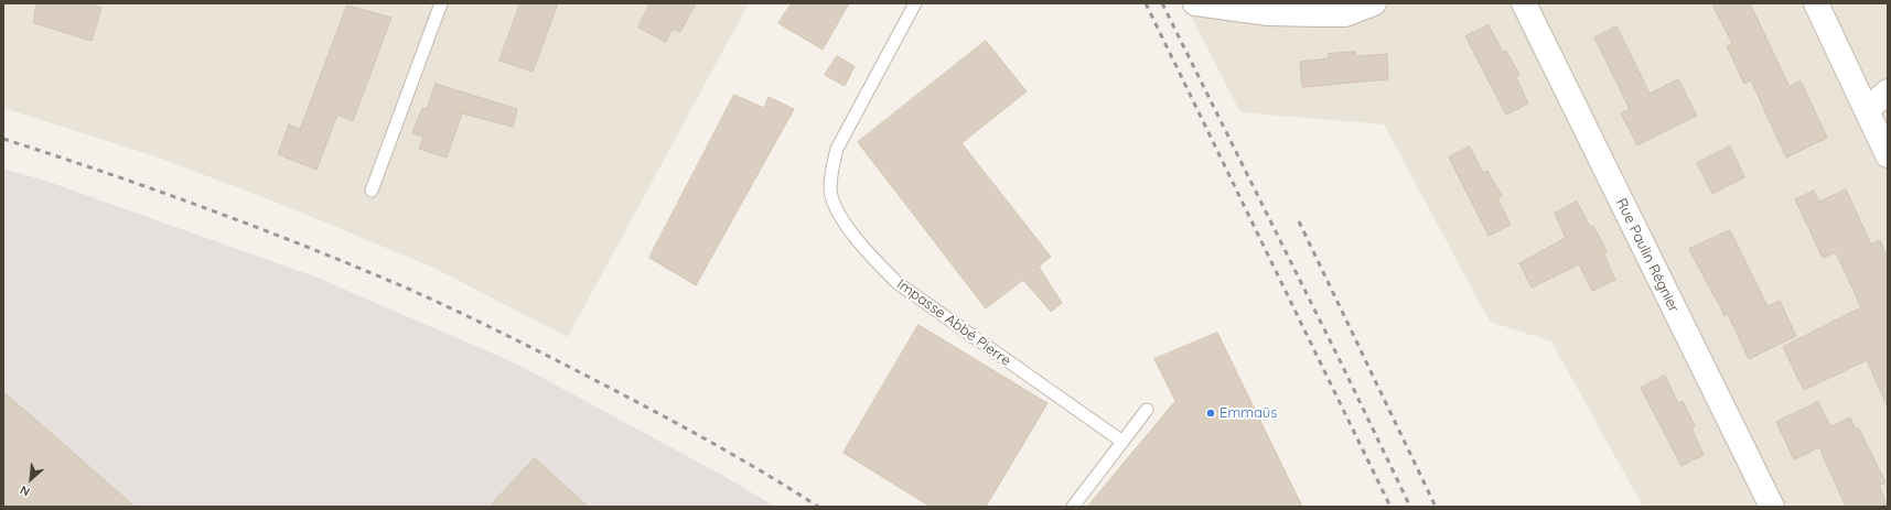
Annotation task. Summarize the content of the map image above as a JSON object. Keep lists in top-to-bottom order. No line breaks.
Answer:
{"streets":{"street":["Rue Paulin Régnier"],"lane":["Impasse Abbé Pierre"]},"places":["Emmaüs"],"north":"bottom left"}
